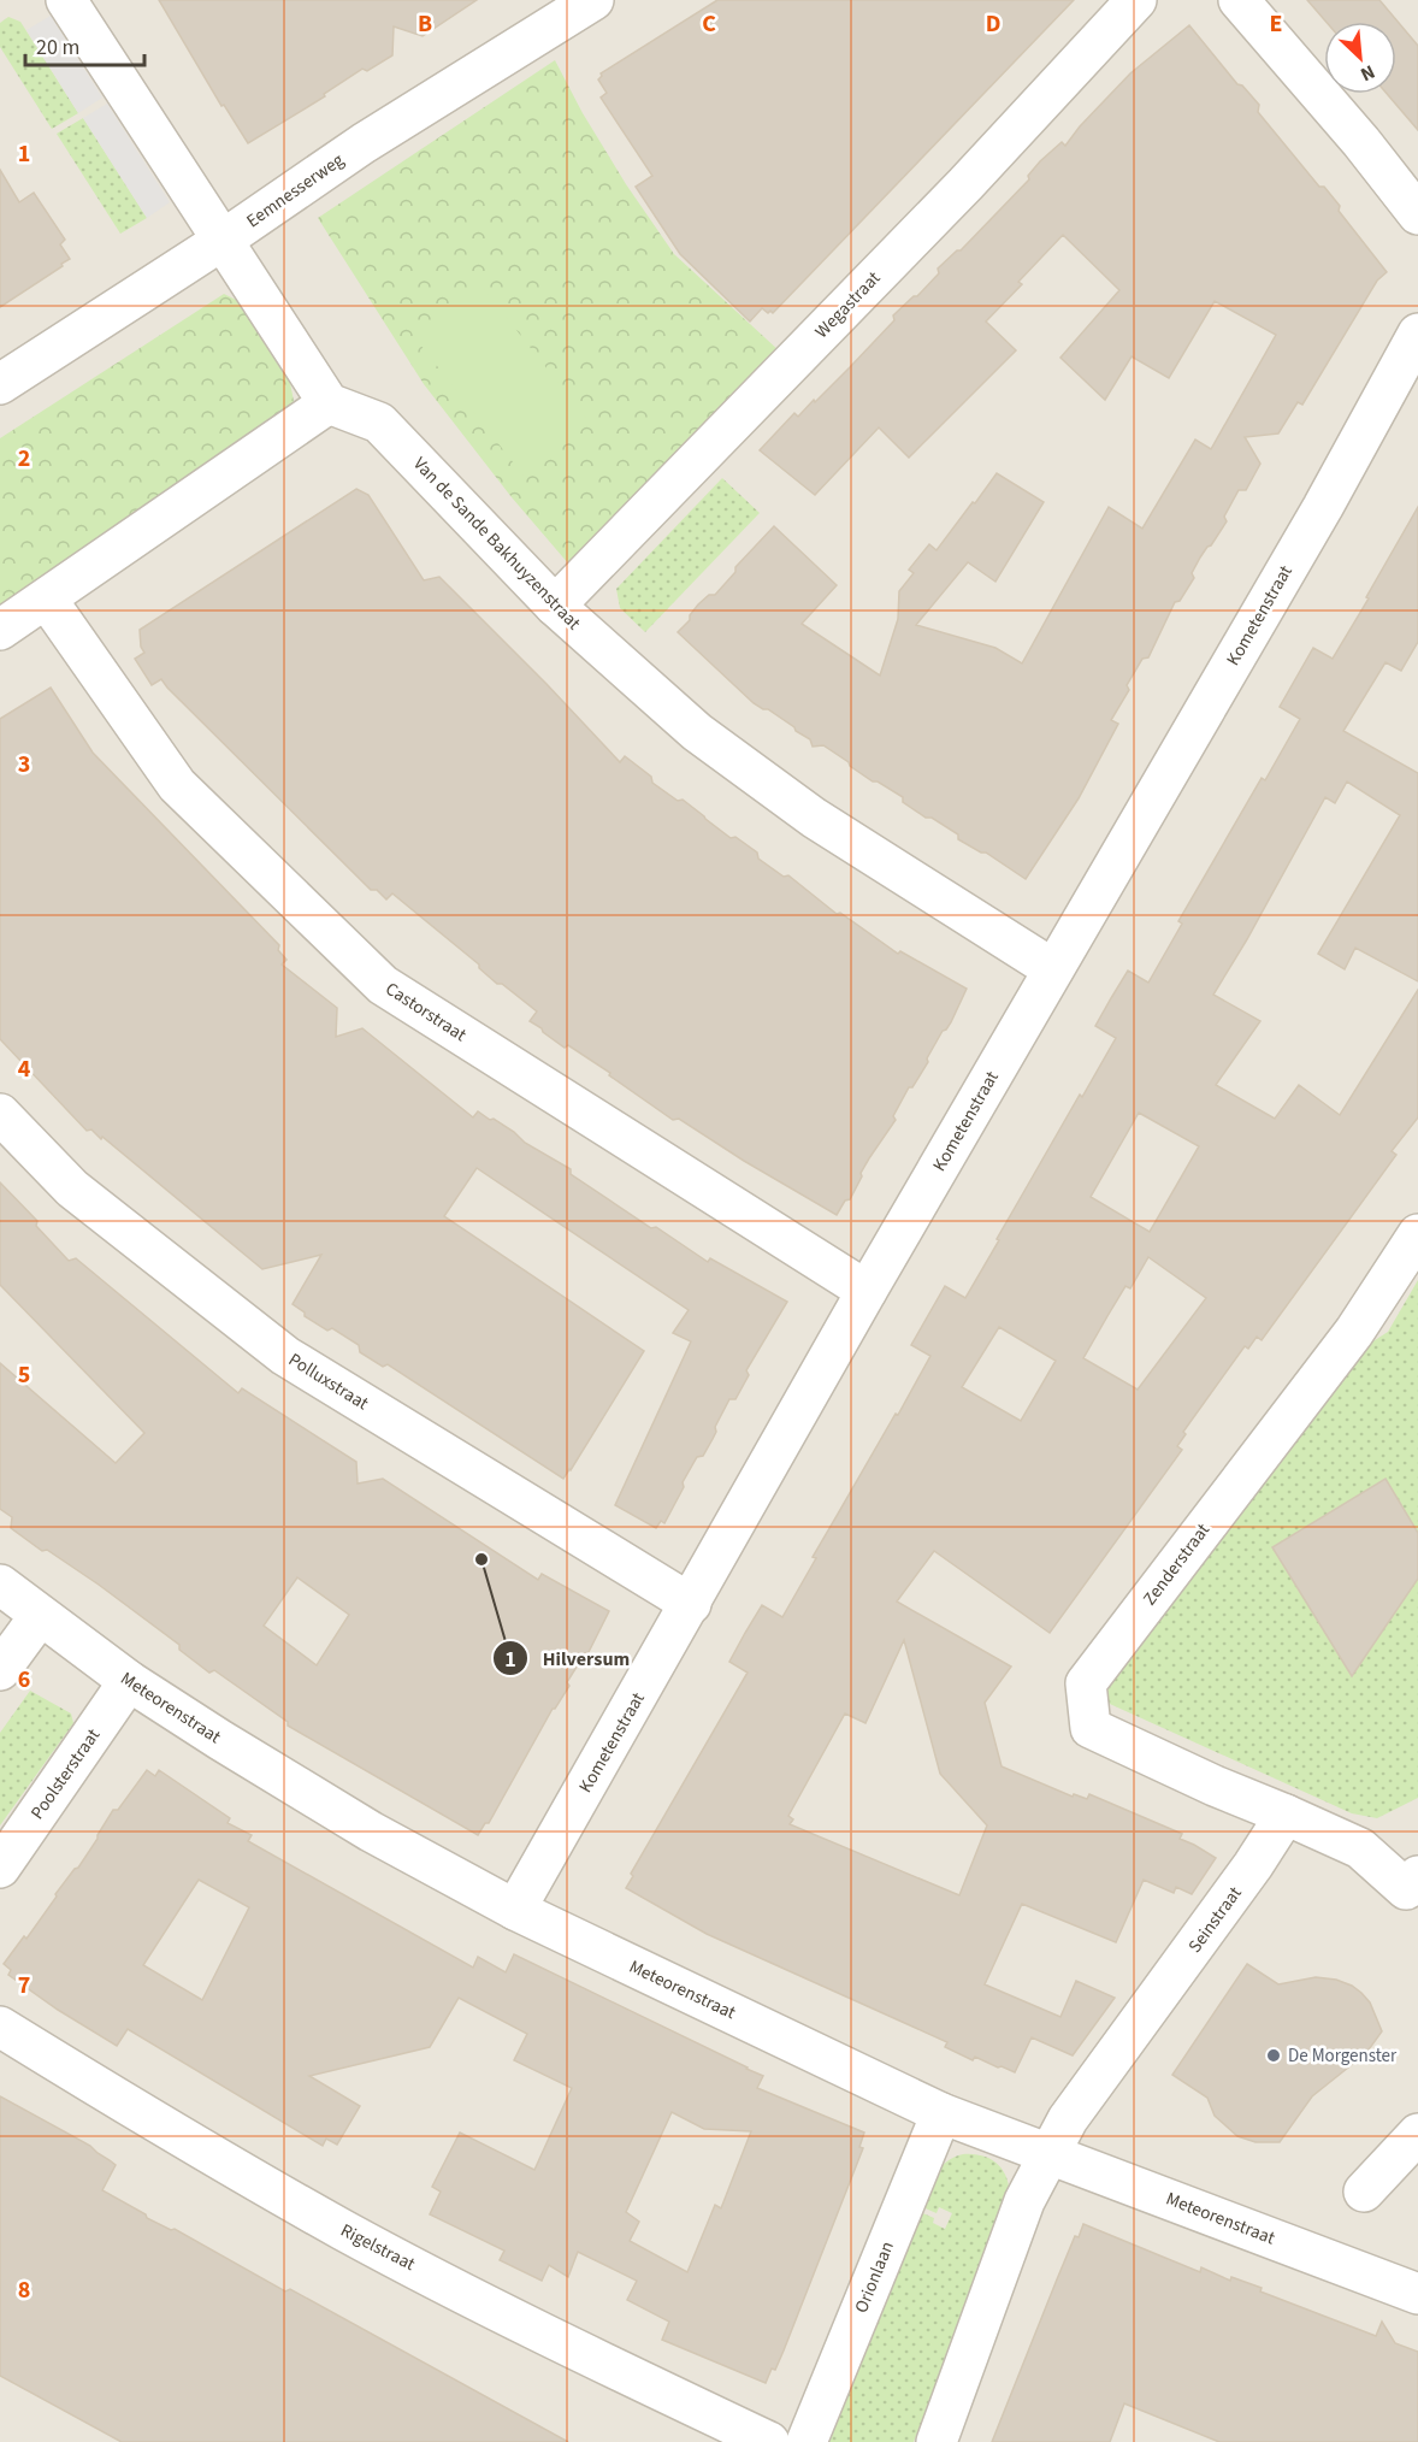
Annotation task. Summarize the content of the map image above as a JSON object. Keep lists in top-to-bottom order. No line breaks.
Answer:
{"streets":{"street":["Eemnesserweg","Wegastraat","Van de Sande Bakhuyzenstraat","Kometenstraat","Castorstraat","Polluxstraat","Zenderstraat","Meteorenstraat","Poolsterstraat","Seinstraat","Rigelstraat","Orionlaan"]},"crossings":[["Wegastraat","Van de Sande Bakhuyzenstraat"],["Van de Sande Bakhuyzenstraat","Kometenstraat"],["Kometenstraat","Castorstraat"],["Kometenstraat","Polluxstraat"],["Kometenstraat","Meteorenstraat"],["Zenderstraat","Seinstraat"],["Meteorenstraat","Poolsterstraat"],["Meteorenstraat","Seinstraat"],["Meteorenstraat","Orionlaan"]],"places":["Hilversum","De Morgenster"],"scale_bar":"20 m","north":"bottom right","grid":{"columns":["B","C","D","E"],"rows":["1","2","3","4","5","6","7","8"]}}
